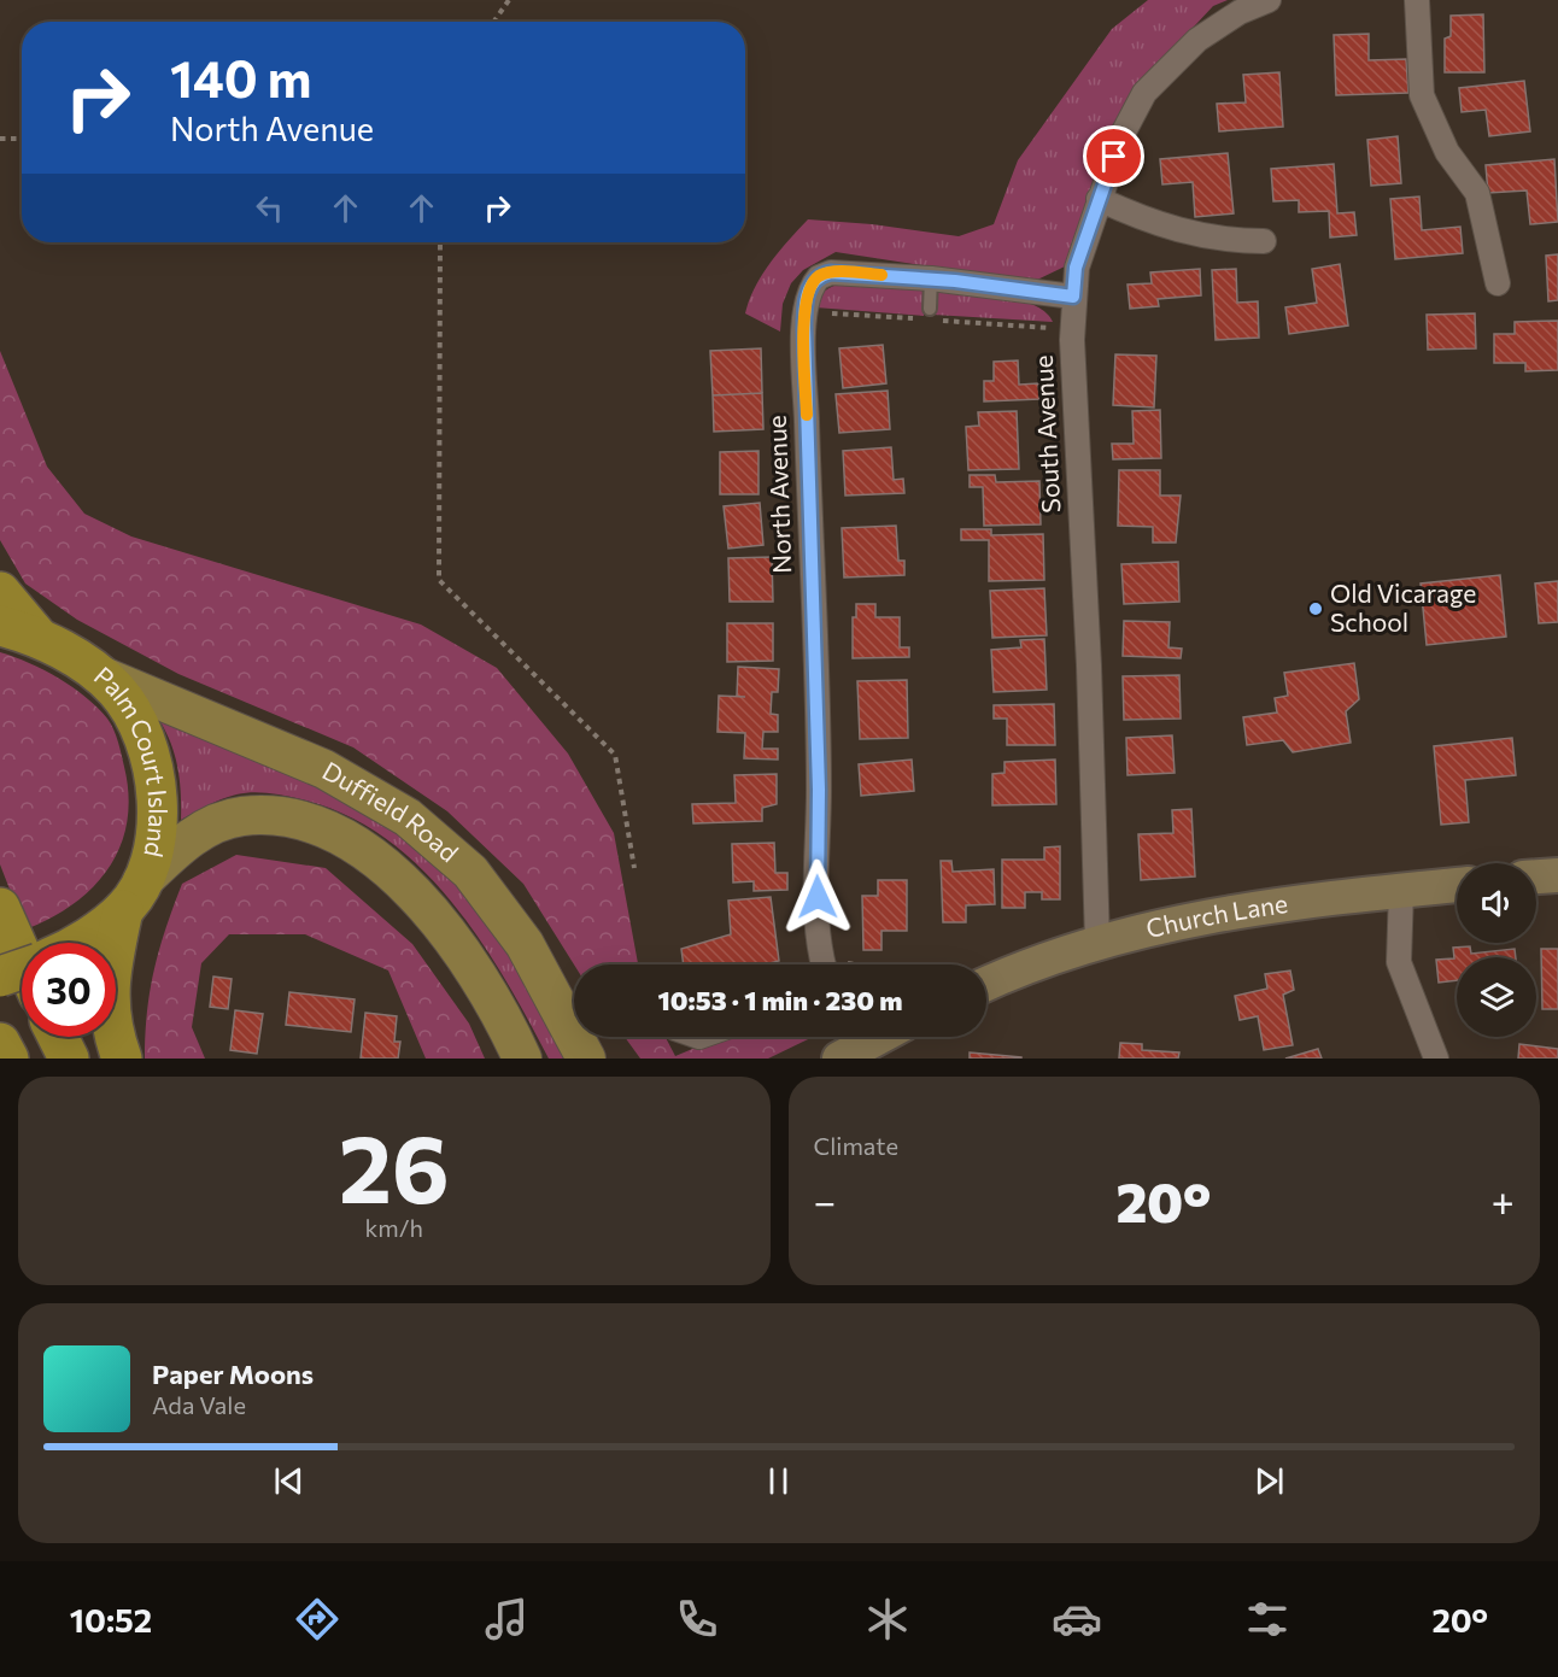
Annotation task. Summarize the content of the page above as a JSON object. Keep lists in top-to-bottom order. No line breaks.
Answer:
{"streets":{"highway":["Palm Court Island"],"main road":["Duffield Road"],"street":["South Avenue","North Avenue","Church Lane"]},"crossings":[["South Avenue","North Avenue"],["South Avenue","Church Lane"],["Palm Court Island","Duffield Road"]],"places":["Old Vicarage School"],"page":{"turn":["140 m","North Avenue"],"limit":"30","trip":"10:53 · 1 min · 230 m","tile":[["26","km/h"],"Climate"],"heat":["−","20°","+"],"song":["Paper Moons","Ada Vale"],"tabs":["10:52","20°"]}}
